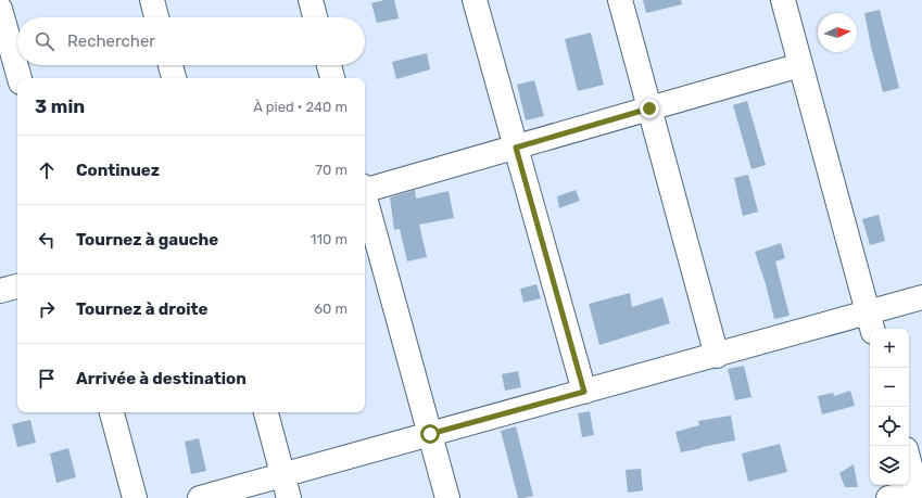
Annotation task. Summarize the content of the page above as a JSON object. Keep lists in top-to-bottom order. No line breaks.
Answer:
{"north":"right","page":{"search":"Rechercher","heading":["3 min","À pied · 240 m"],"list":[["Continuez","70 m"],["Tournez à gauche","110 m"],["Tournez à droite","60 m"],"Arrivée à destination"],"map_buttons":["+","−"]}}
